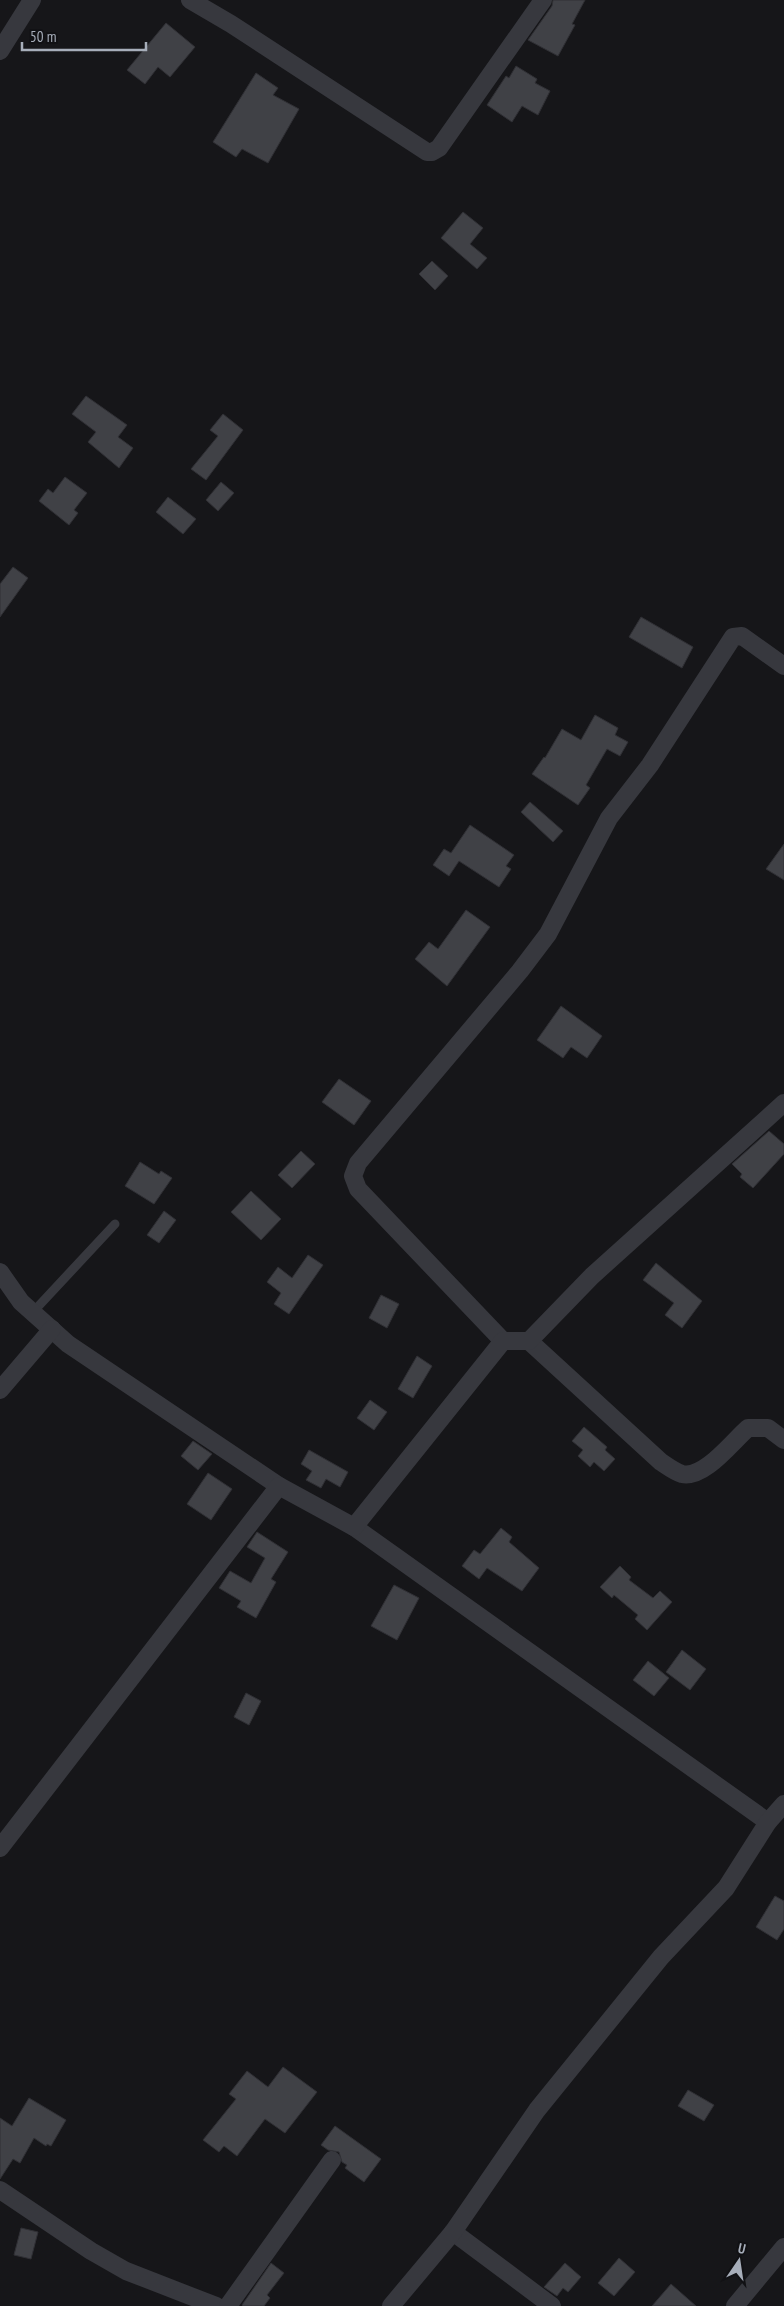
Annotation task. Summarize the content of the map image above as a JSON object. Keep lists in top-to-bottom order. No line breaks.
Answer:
{"scale_bar":"50 m","north":"top"}
